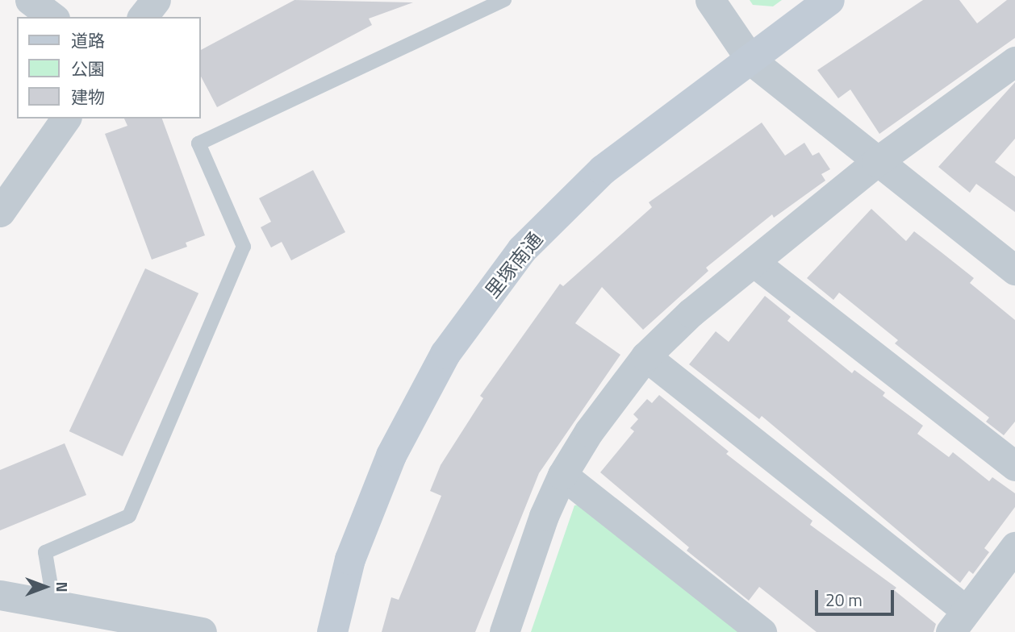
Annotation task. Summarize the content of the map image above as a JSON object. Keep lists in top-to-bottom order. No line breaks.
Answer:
{"streets":{"street":["里塚南通"]},"legend":["道路","公園","建物"],"scale_bar":"20 m","north":"right"}
